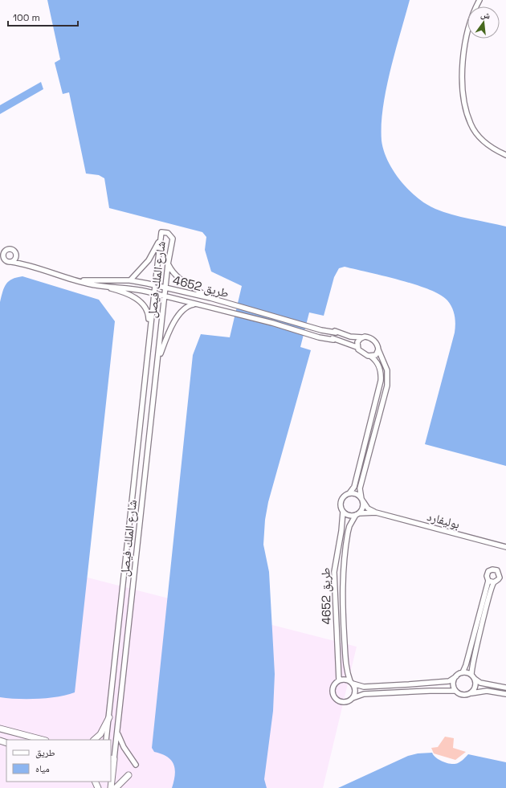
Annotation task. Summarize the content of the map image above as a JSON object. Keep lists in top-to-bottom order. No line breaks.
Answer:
{"streets":{"main road":["شارع الملك فيصل"],"street":["طريق 4652","بوليفارد"]},"crossings":[["شارع الملك فيصل","طريق 4652"],["طريق 4652","بوليفارد"]],"legend":["طريق","مياه"],"scale_bar":"100 m","north":"top"}
